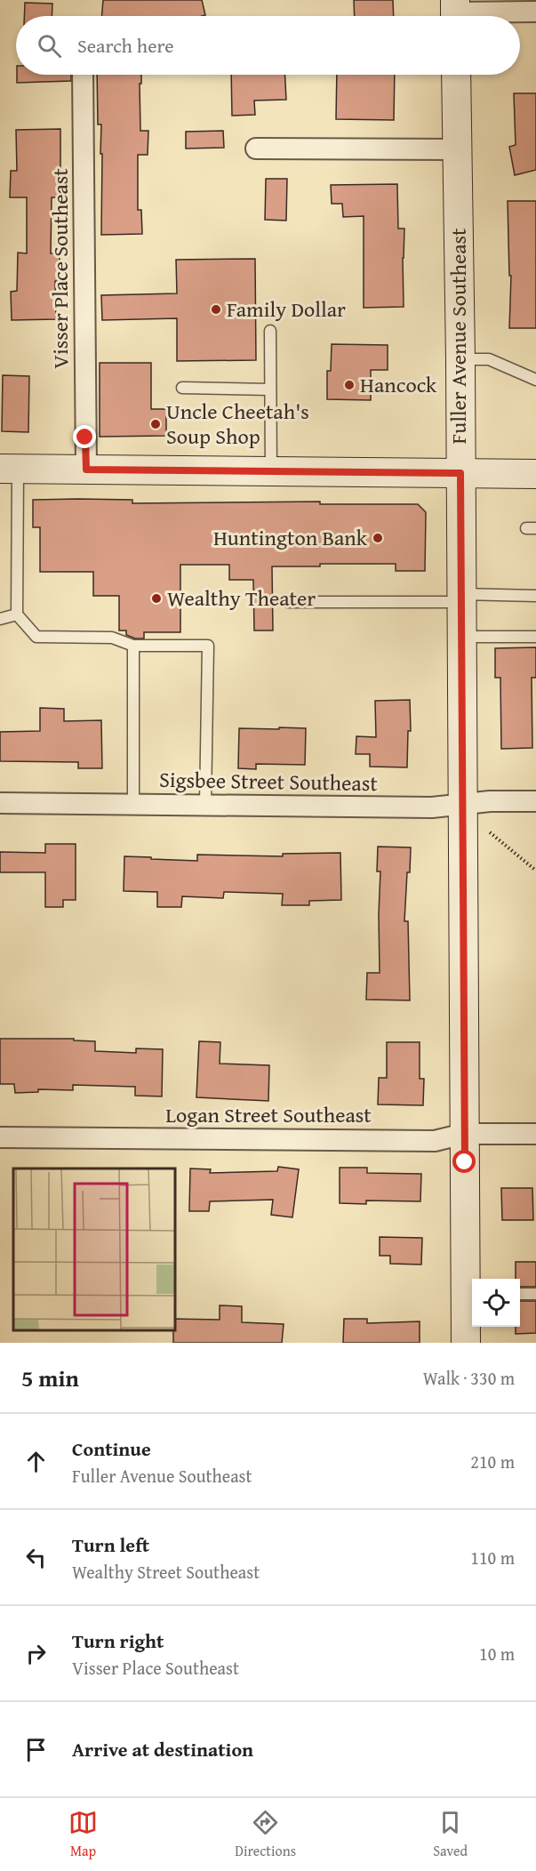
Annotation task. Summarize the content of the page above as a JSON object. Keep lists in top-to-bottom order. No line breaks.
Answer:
{"streets":{"main road":["Fuller Avenue Southeast"],"street":["Visser Place Southeast","Sigsbee Street Southeast","Logan Street Southeast"]},"crossings":[["Fuller Avenue Southeast","Sigsbee Street Southeast"],["Fuller Avenue Southeast","Logan Street Southeast"]],"places":["Family Dollar","Hancock","Uncle Cheetah's Soup Shop","Huntington Bank","Wealthy Theater"],"page":{"search":"Search here","heading":["5 min","Walk · 330 m"],"list":[["Continue","Fuller Avenue Southeast","210 m"],["Turn left","Wealthy Street Southeast","110 m"],["Turn right","Visser Place Southeast","10 m"],"Arrive at destination"],"nav":["Map","Directions","Saved"]}}
